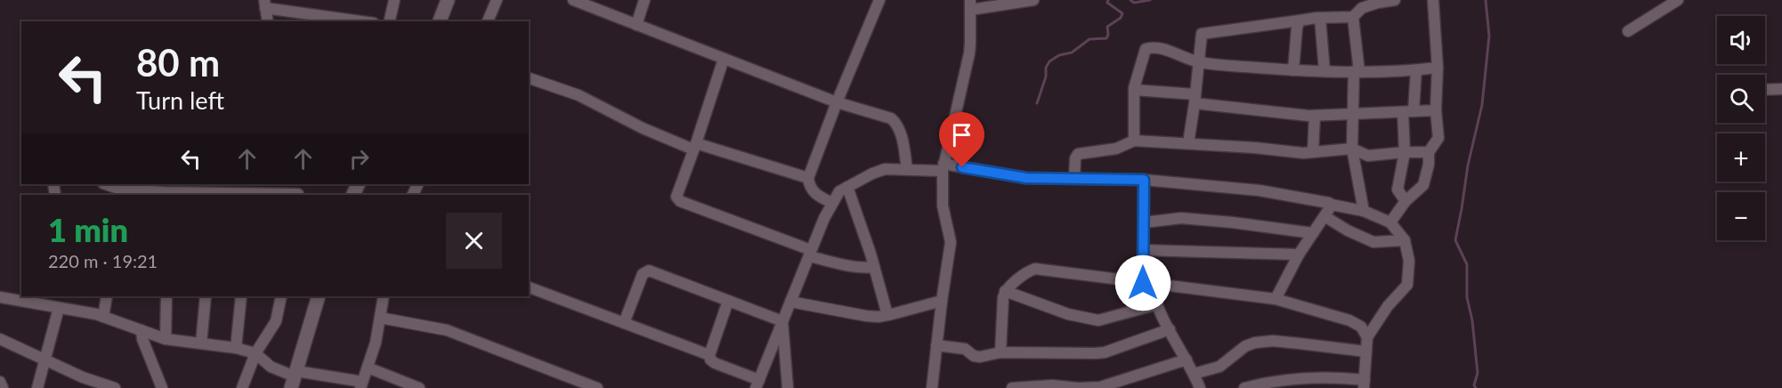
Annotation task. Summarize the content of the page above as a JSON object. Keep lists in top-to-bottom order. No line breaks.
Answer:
{"page":{"map_buttons":["+","−"],"turn":["80 m","Turn left"],"heading":["1 min","220 m · 19:21"]}}
